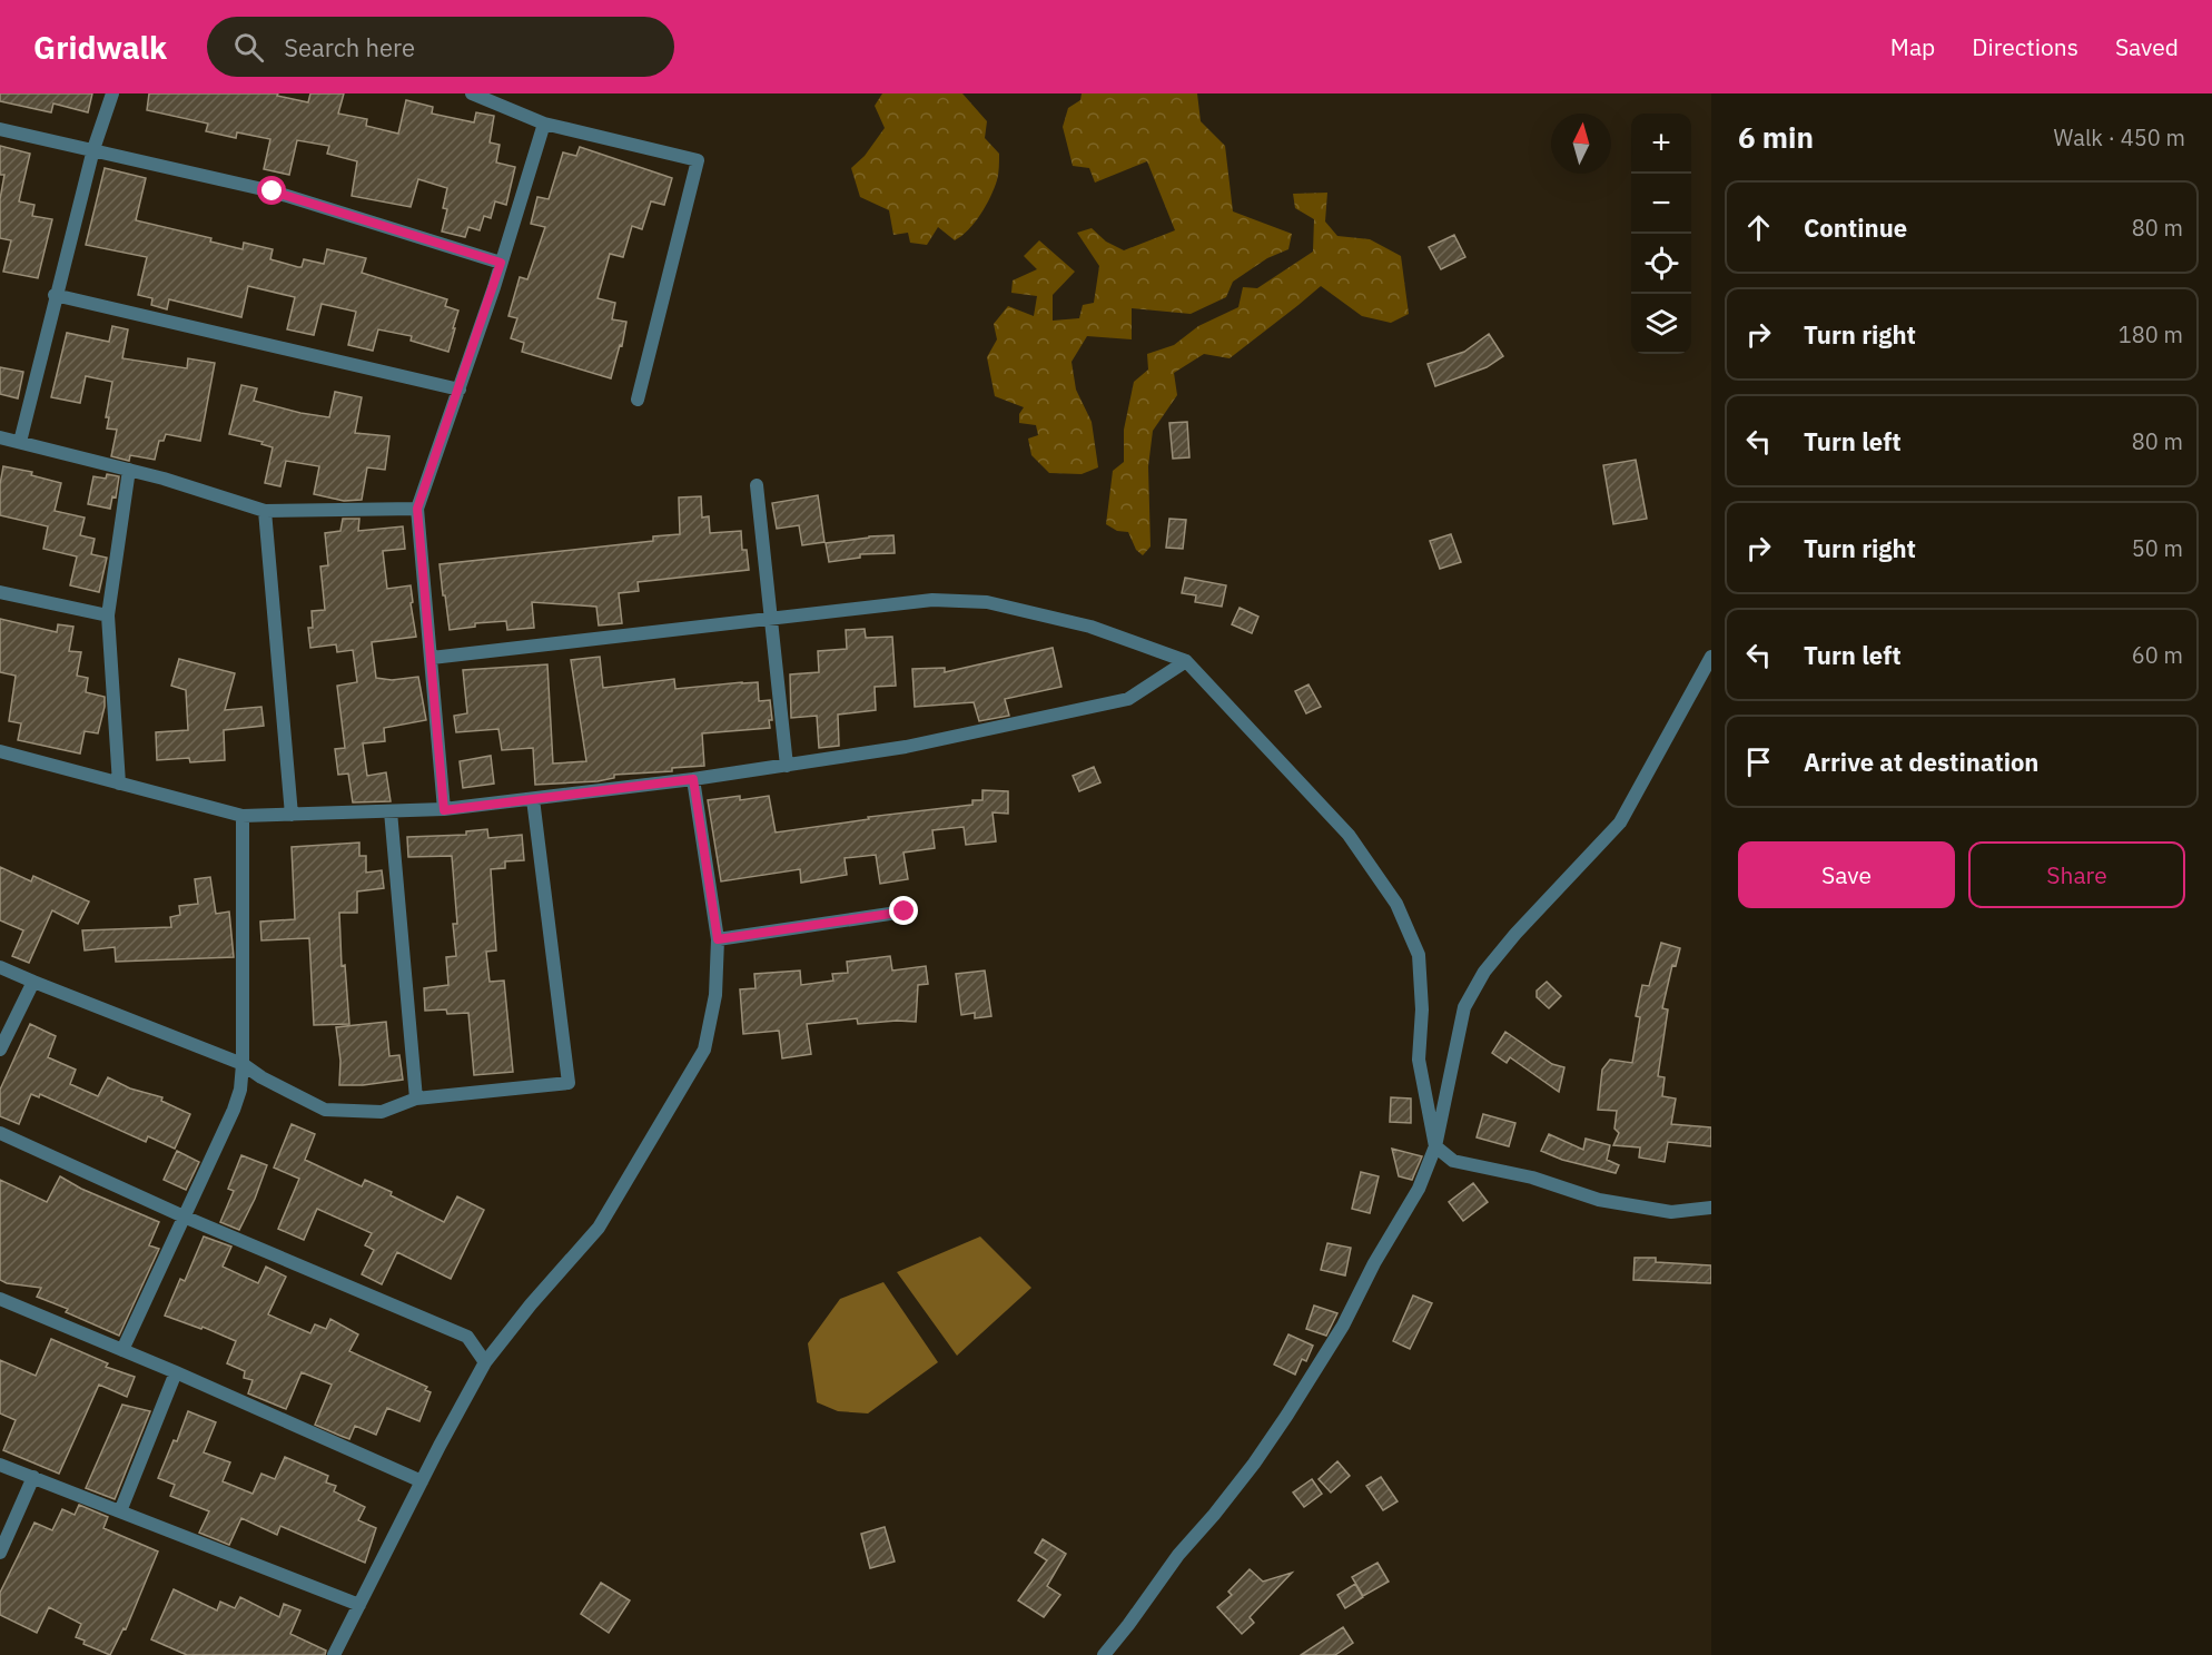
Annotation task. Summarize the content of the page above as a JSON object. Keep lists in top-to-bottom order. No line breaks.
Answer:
{"north":"top","page":{"header":"Gridwalk","search":"Search here","nav":["Map","Directions","Saved"],"heading":["6 min","Walk · 450 m"],"map_buttons":["+","−"],"list":[["Continue","80 m"],["Turn right","180 m"],["Turn left","80 m"],["Turn right","50 m"],["Turn left","60 m"],"Arrive at destination"],"buttons":["Save","Share"]}}
